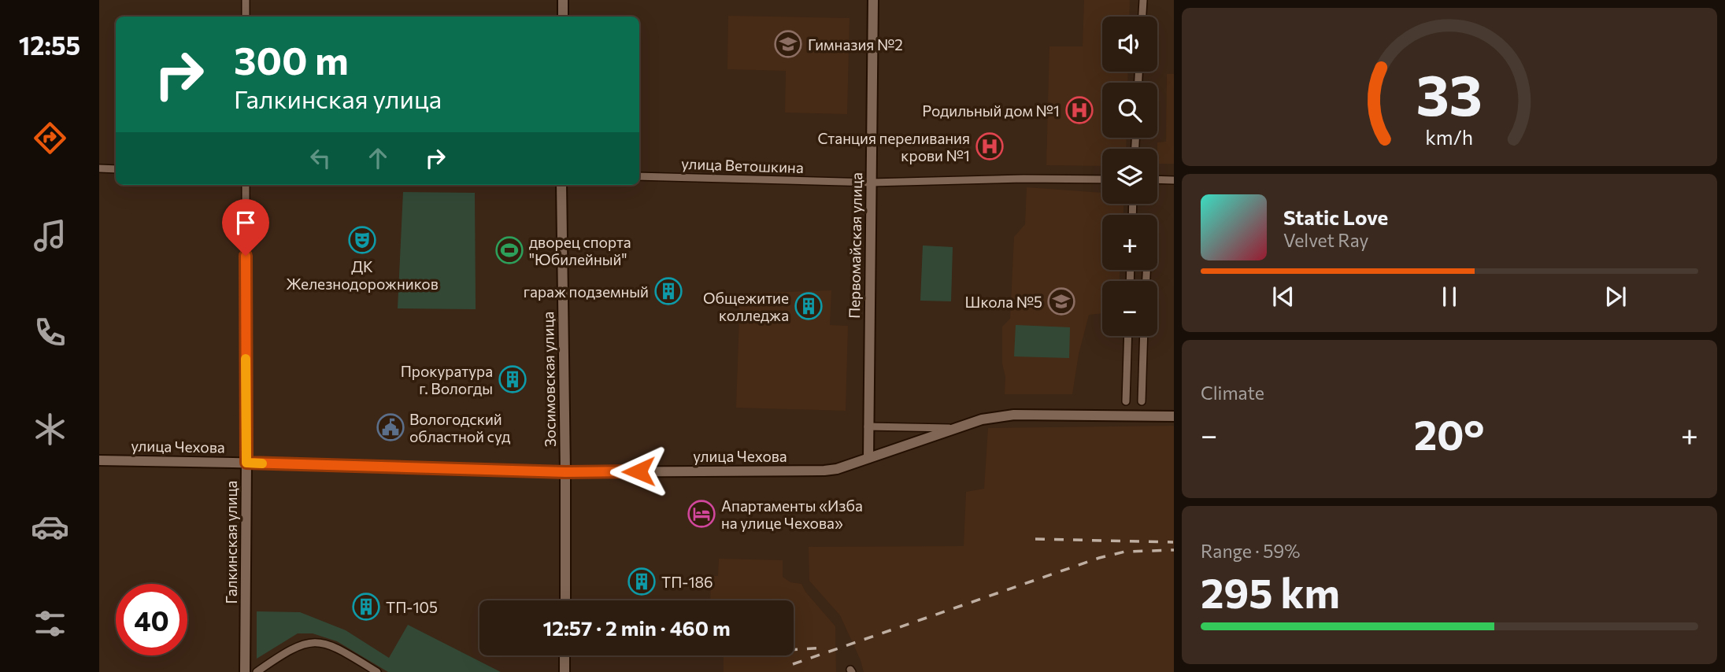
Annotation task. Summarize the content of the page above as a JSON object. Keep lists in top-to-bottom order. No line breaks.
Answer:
{"streets":{"street":["улица Ветошкина","Первомайская улица","Зосимовская улица","улица Чехова","Галкинская улица"]},"crossings":[["улица Ветошкина","Первомайская улица"],["Первомайская улица","улица Чехова"],["Зосимовская улица","улица Чехова"],["улица Чехова","Галкинская улица"]],"places":{"school or university":["Гимназия №2","Школа №5"],"hospital":["Родильный дом №1","Станция переливания крови №1"],"theatre":["ДК Железнодорожников"],"sports":["дворец спорта \"Юбилейный\""],"building":["гараж подземный","Общежитие колледжа","Прокуратура г. Вологды","ТП-186","ТП-105"],"public building":["Вологодский областной суд"],"hotel":["Апартаменты «Изба на улице Чехова»"]},"page":{"tabs":"12:55","map_buttons":["+","−"],"turn":["300 m","Галкинская улица"],"song":["Static Love","Velvet Ray"],"tile":["Climate",["Range · 59%","295 km"]],"heat":["−","20°","+"],"limit":"40","trip":"12:57 · 2 min · 460 m","gauge":["33","km/h"]}}
